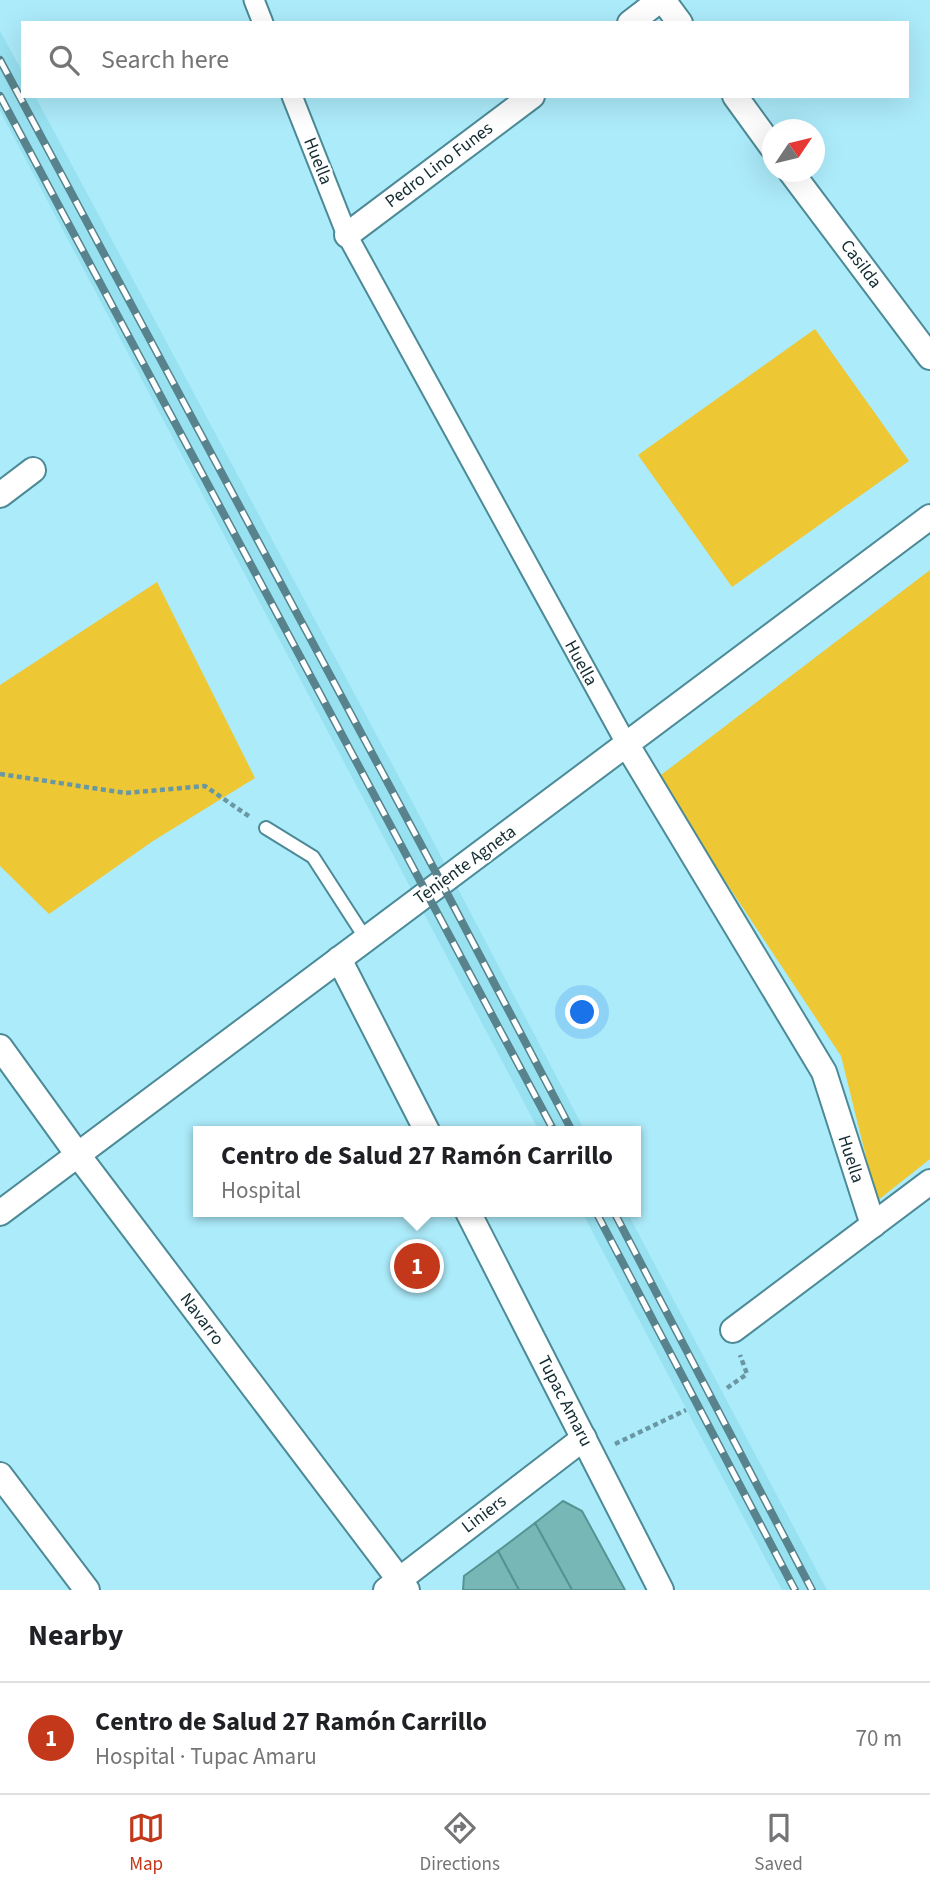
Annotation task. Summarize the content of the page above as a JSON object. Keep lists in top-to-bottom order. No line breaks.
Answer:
{"streets":{"street":["Huella","Pedro Lino Funes","Casilda","Teniente Agneta","Navarro","Tupac Amaru","Liniers"]},"crossings":[["Huella","Pedro Lino Funes"],["Huella","Teniente Agneta"],["Teniente Agneta","Navarro"],["Navarro","Liniers"],["Tupac Amaru","Liniers"]],"north":"top right","page":{"search":"Search here","popup":["Centro de Salud 27 Ramón Carrillo","Hospital"],"pins":"1","heading":"Nearby","list":[{"mark":"1","name":"Centro de Salud 27 Ramón Carrillo","note":"Hospital · Tupac Amaru","value":"70 m"}],"nav":["Map","Directions","Saved"]}}
